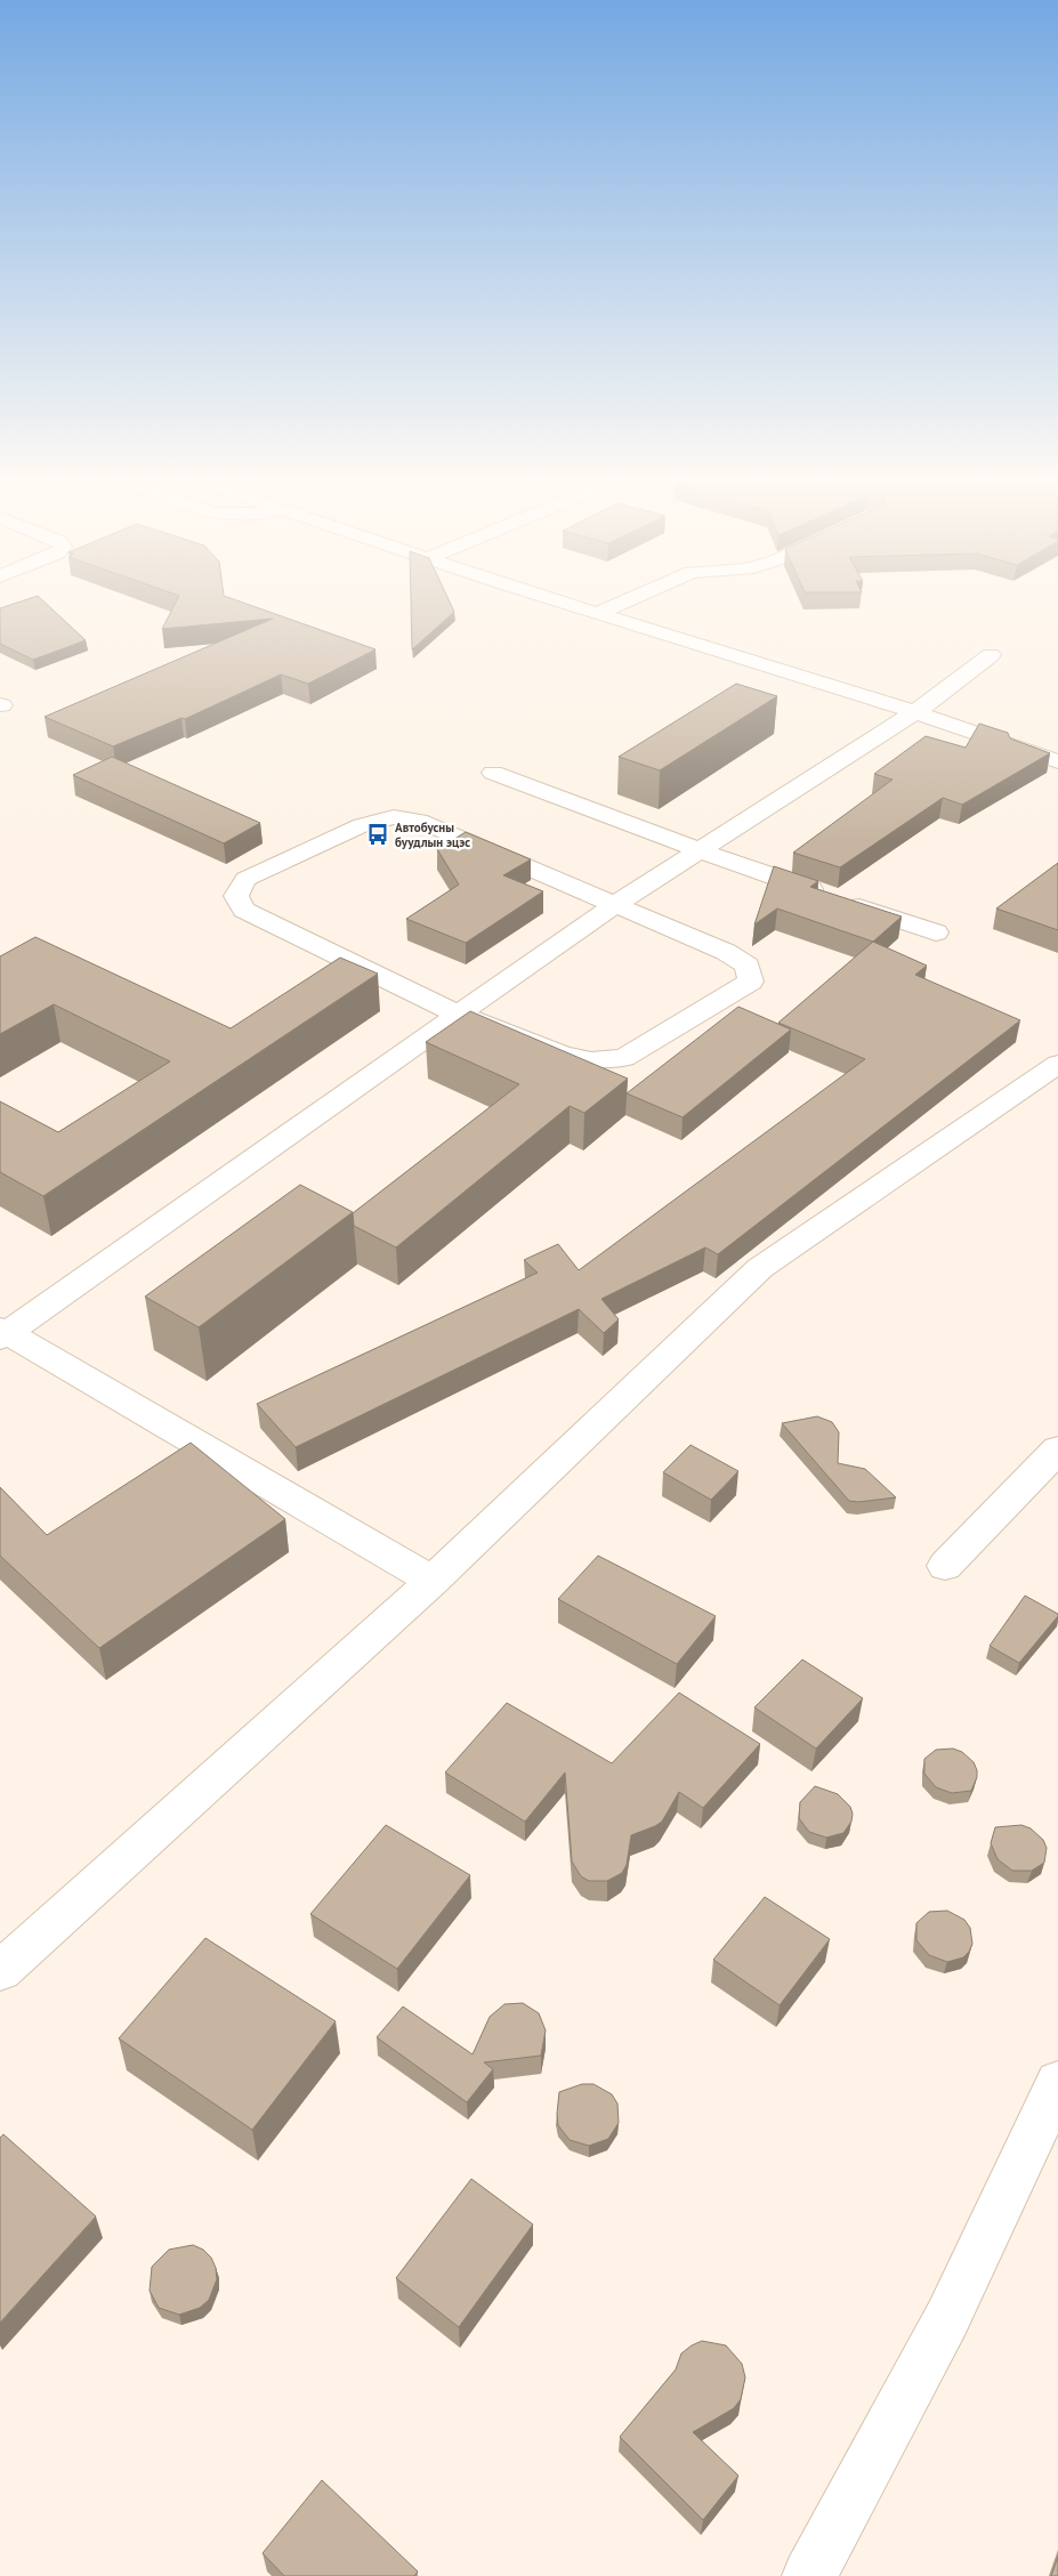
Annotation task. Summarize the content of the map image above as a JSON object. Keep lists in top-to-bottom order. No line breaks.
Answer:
{"places":{"bus stop":["Автобусны буудлын эцэс"]}}
